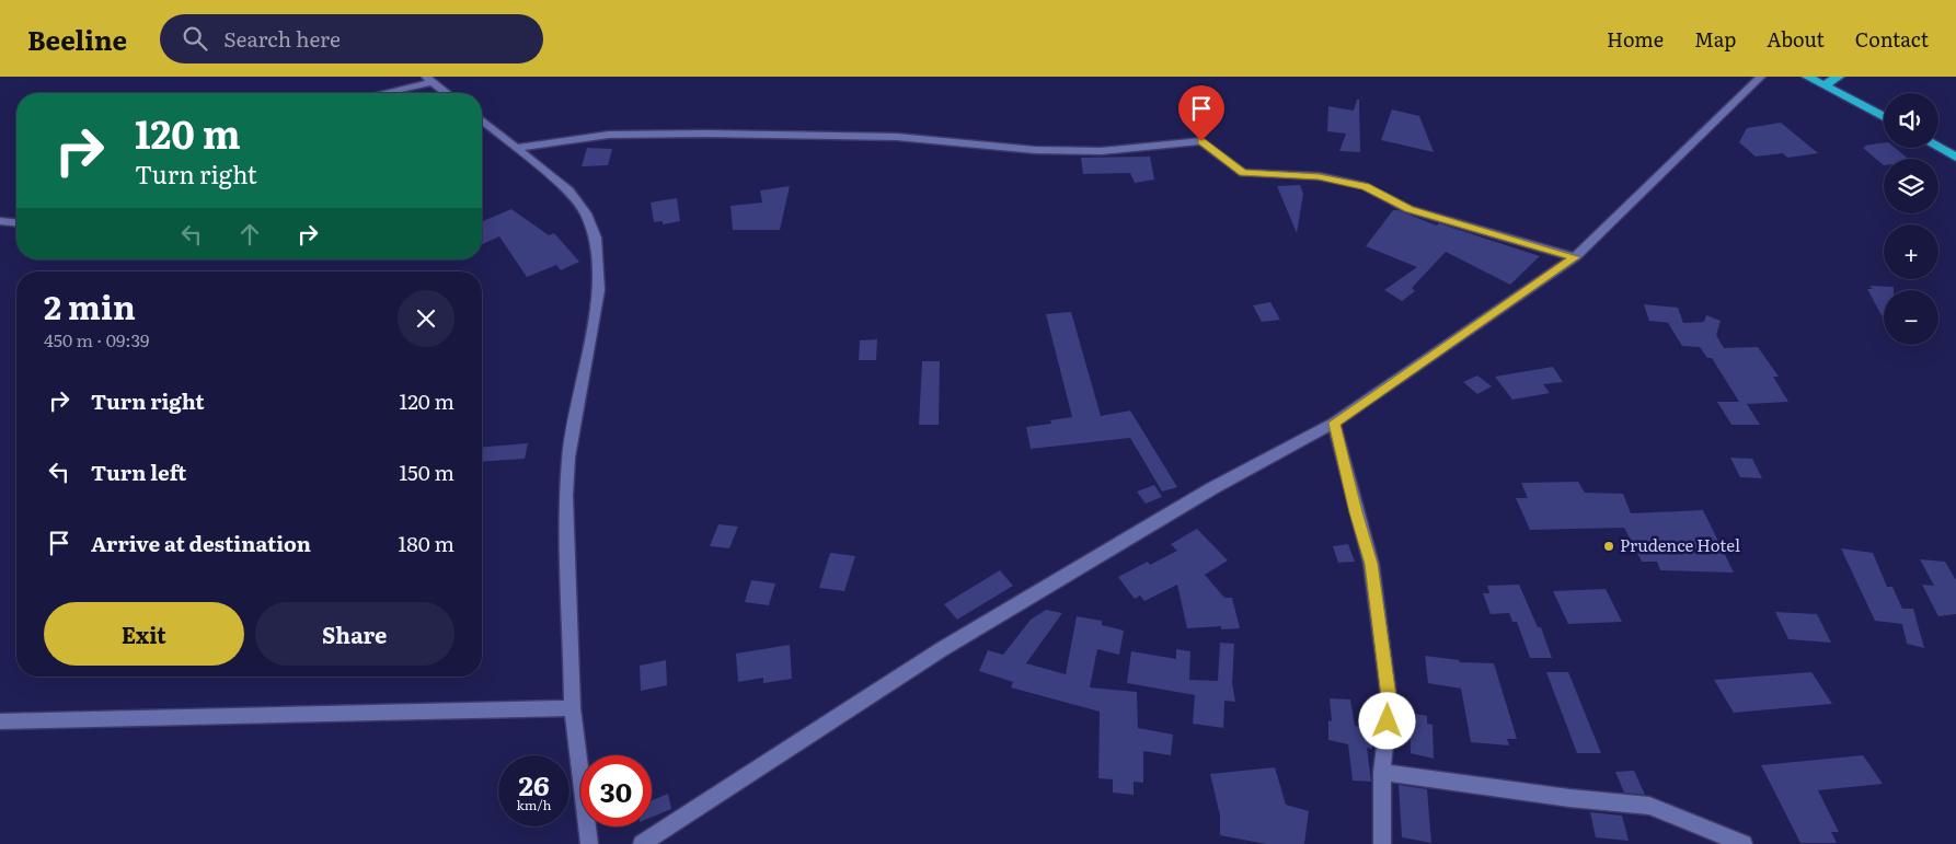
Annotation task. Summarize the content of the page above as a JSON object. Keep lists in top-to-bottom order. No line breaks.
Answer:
{"places":["Prudence Hotel"],"page":{"header":"Beeline","search":"Search here","nav":["Home","Map","About","Contact"],"map_buttons":["+","−"],"turn":["120 m","Turn right"],"heading":["2 min","450 m · 09:39"],"list":[{"name":"Turn right","value":"120 m"},{"name":"Turn left","value":"150 m"},{"name":"Arrive at destination","value":"180 m"}],"buttons":["Exit","Share"],"speed":"26 km/h","limit":"30"}}
